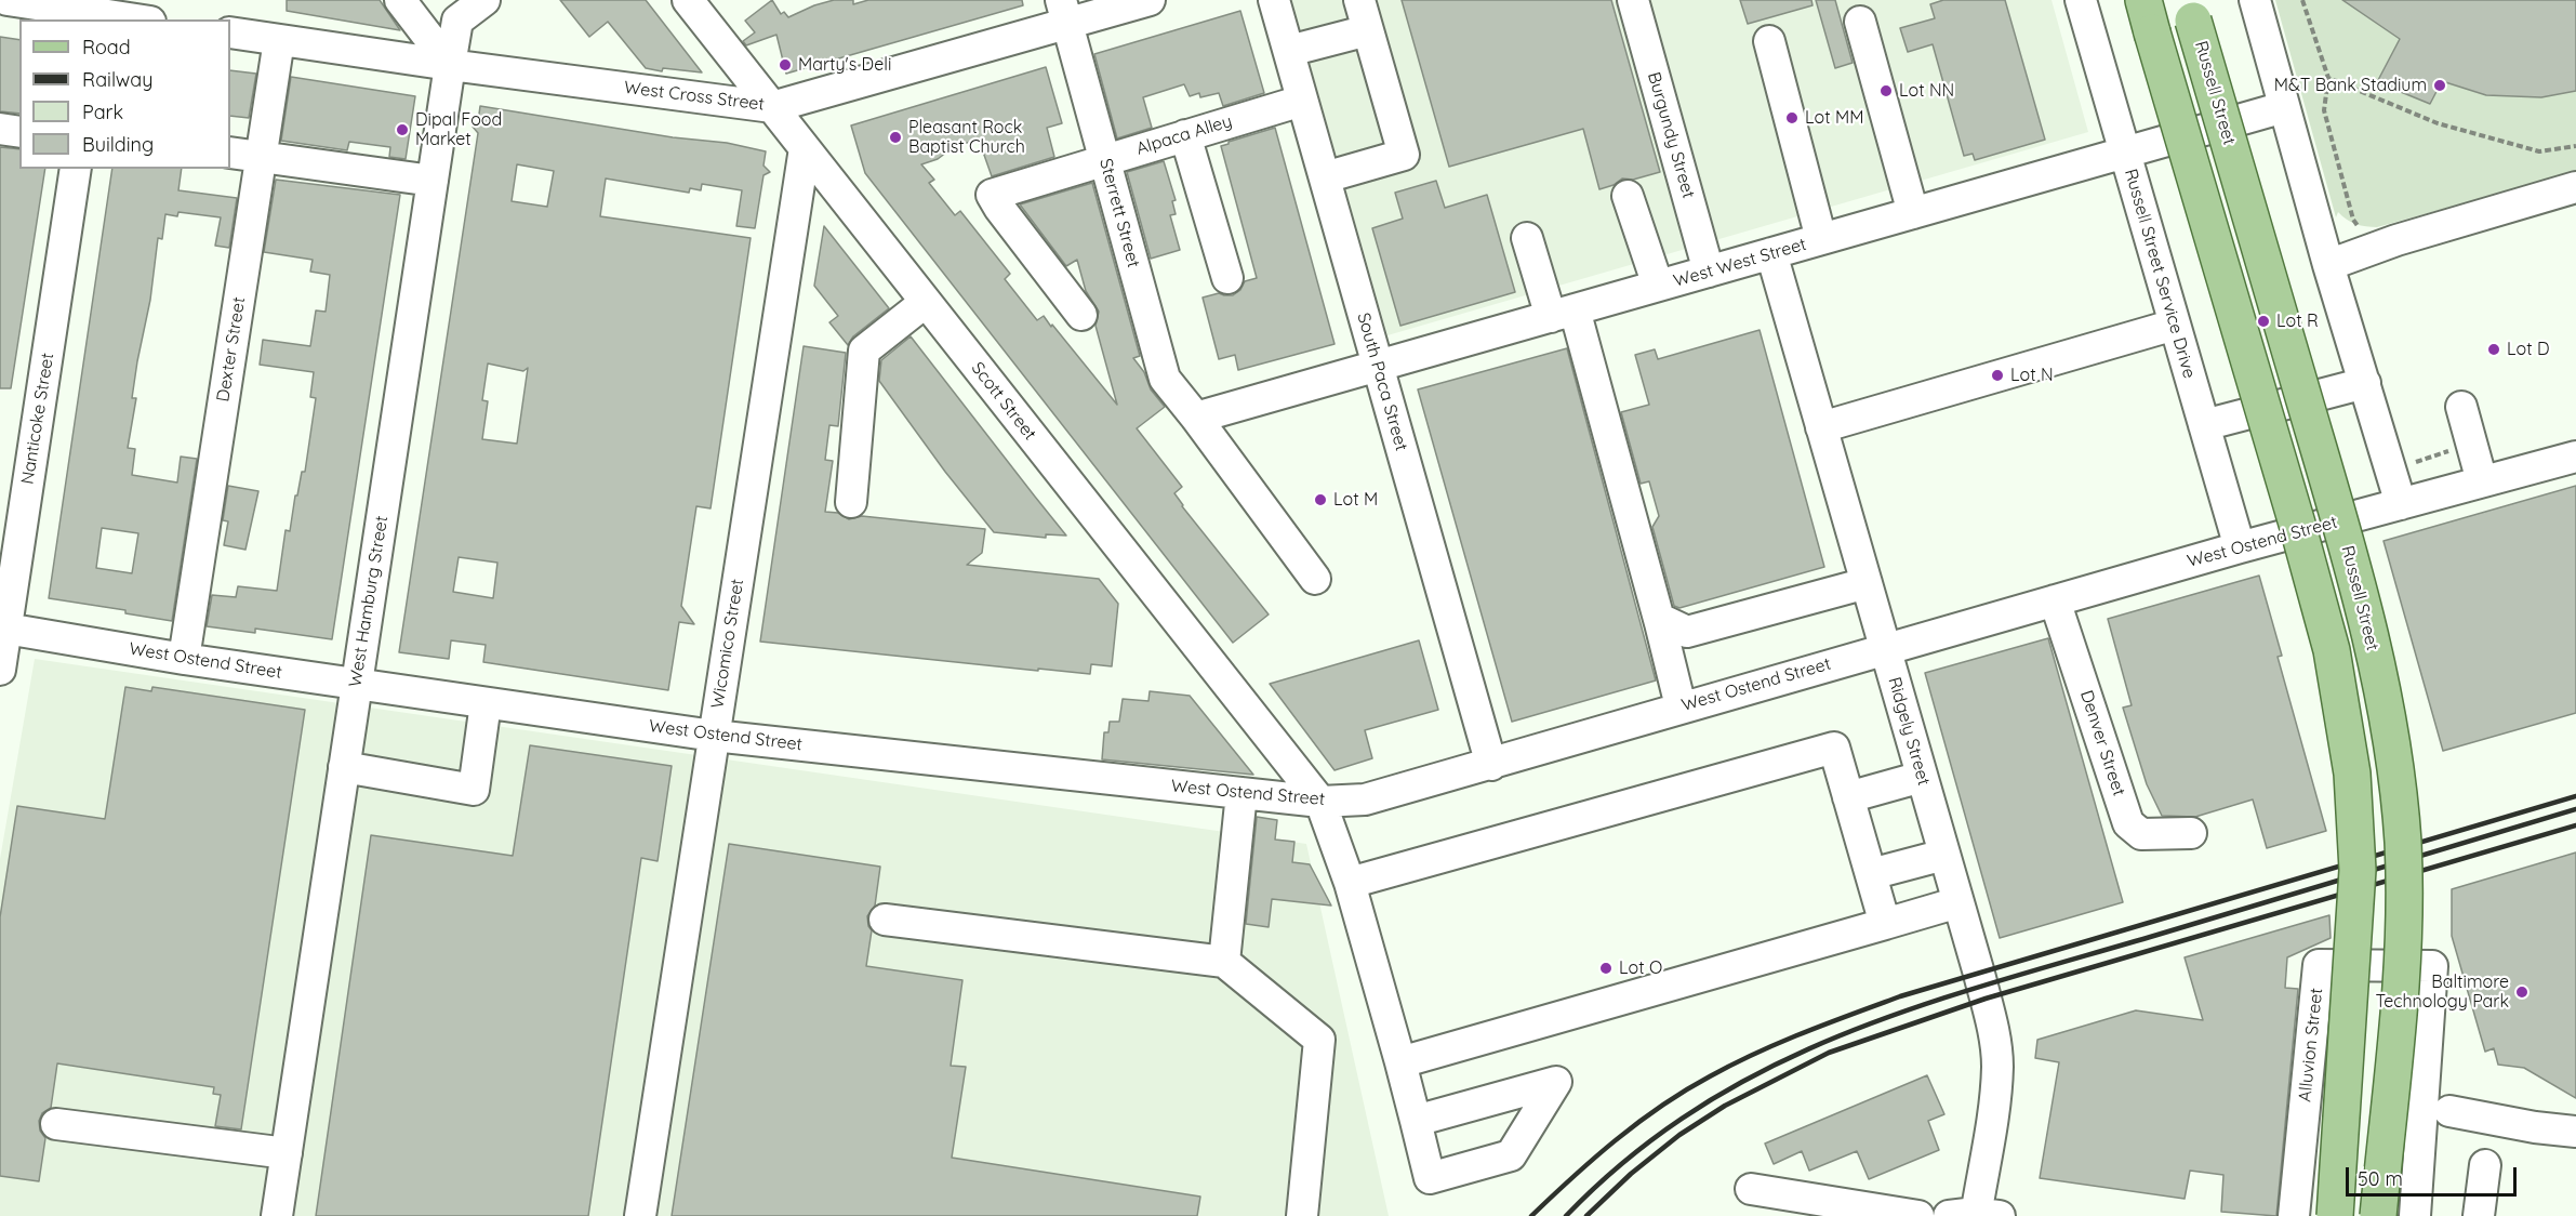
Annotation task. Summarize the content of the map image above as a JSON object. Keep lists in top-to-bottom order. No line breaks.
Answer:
{"streets":{"main road":["Russell Street"],"street":["West Cross Street","Alpaca Alley","Burgundy Street","Sterrett Street","West West Street","Russell Street Service Drive","Dexter Street","South Paca Street","Scott Street","Nanticoke Street","West Ostend Street","West Hamburg Street","Wicomico Street","Ridgely Street","Denver Street","Alluvion Street"]},"crossings":[["West Cross Street","Sterrett Street"],["West Cross Street","Dexter Street"],["West Cross Street","Scott Street"],["West Cross Street","West Hamburg Street"],["Alpaca Alley","Sterrett Street"],["Alpaca Alley","South Paca Street"],["Burgundy Street","West West Street"],["Sterrett Street","West West Street"],["West West Street","Russell Street Service Drive"],["West West Street","South Paca Street"],["West West Street","Ridgely Street"],["Russell Street Service Drive","West Ostend Street"],["Dexter Street","West Ostend Street"],["South Paca Street","West Ostend Street"],["Scott Street","West Ostend Street"],["Scott Street","Wicomico Street"],["Nanticoke Street","West Ostend Street"],["West Ostend Street","West Hamburg Street"],["West Ostend Street","Wicomico Street"],["West Ostend Street","Ridgely Street"],["West Ostend Street","Denver Street"]],"places":["Marty's Deli","M&T Bank Stadium","Lot NN","Lot MM","Dipal Food Market","Pleasant Rock Baptist Church","Lot R","Lot D","Lot N","Lot M","Lot O","Baltimore Technology Park"],"legend":["Road","Railway","Park","Building"],"scale_bar":"50 m"}
